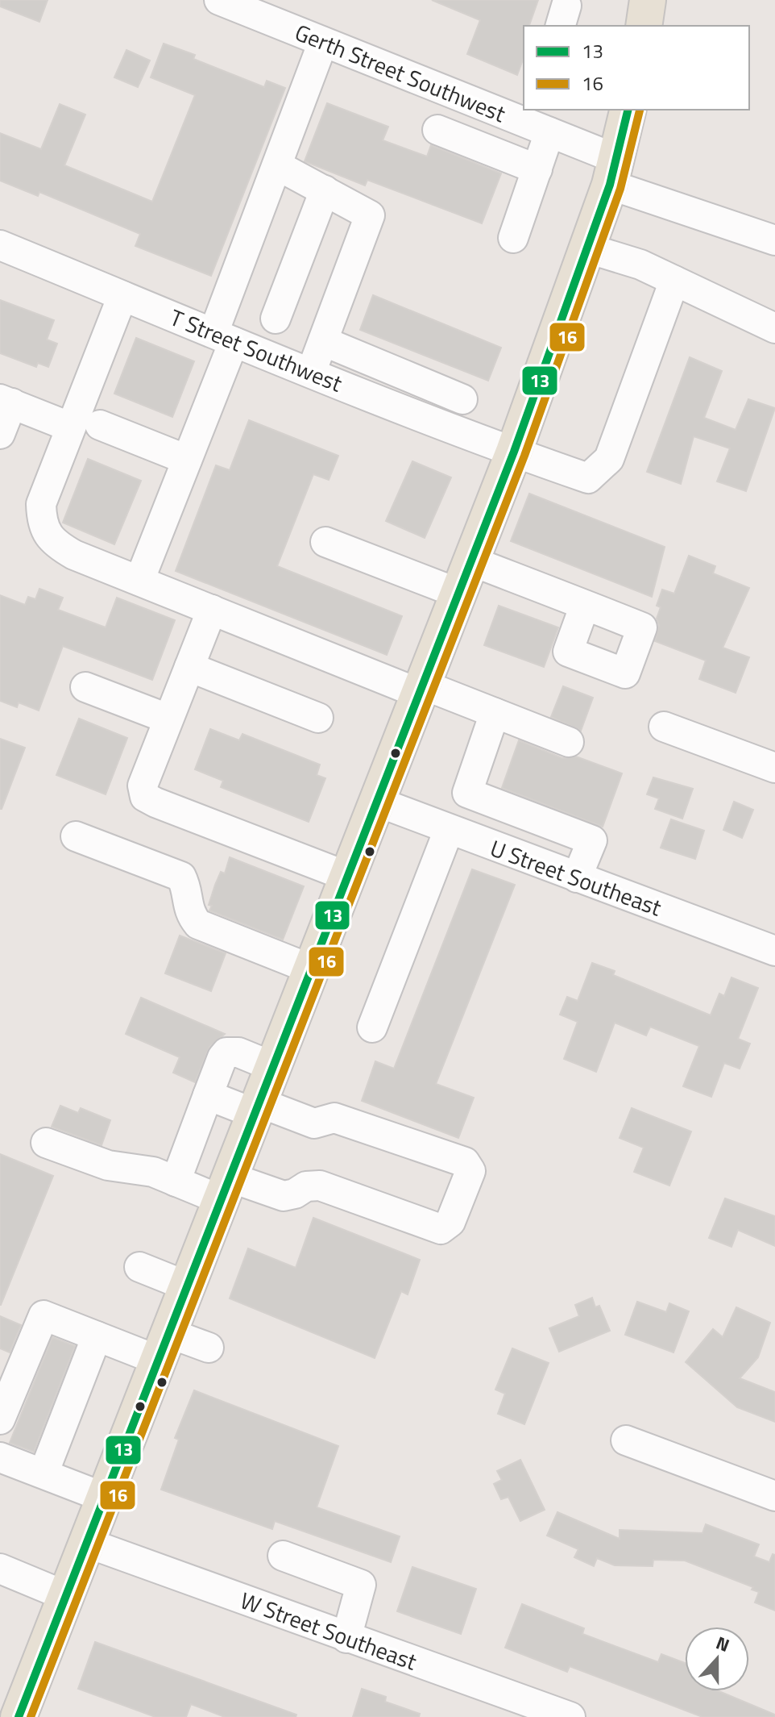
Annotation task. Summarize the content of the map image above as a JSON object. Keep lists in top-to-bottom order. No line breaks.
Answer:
{"streets":{"street":["Gerth Street Southwest","T Street Southwest","U Street Southeast","W Street Southeast"]},"lines":["transit line 13","transit line 16"],"legend":["13","16"],"north":"top"}
